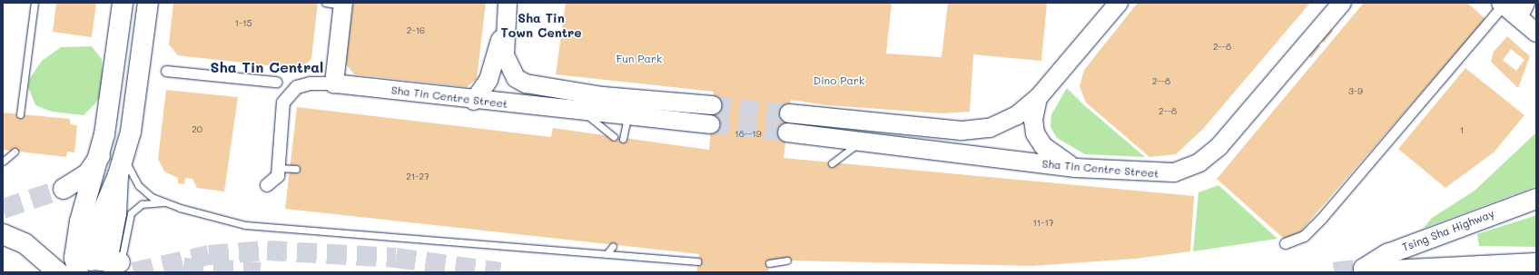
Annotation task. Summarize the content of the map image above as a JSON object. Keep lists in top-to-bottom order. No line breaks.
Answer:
{"streets":{"main road":["Sha Tin Centre Street","Tsing Sha Highway"]},"districts":["Sha Tin Town Centre","Sha Tin Central"],"parks":["Fun Park","Dino Park"],"house_numbers":["1-15","2-16","2--8","2--8","3-9","2--8","20","1","18--19","21-27","11-17"]}
